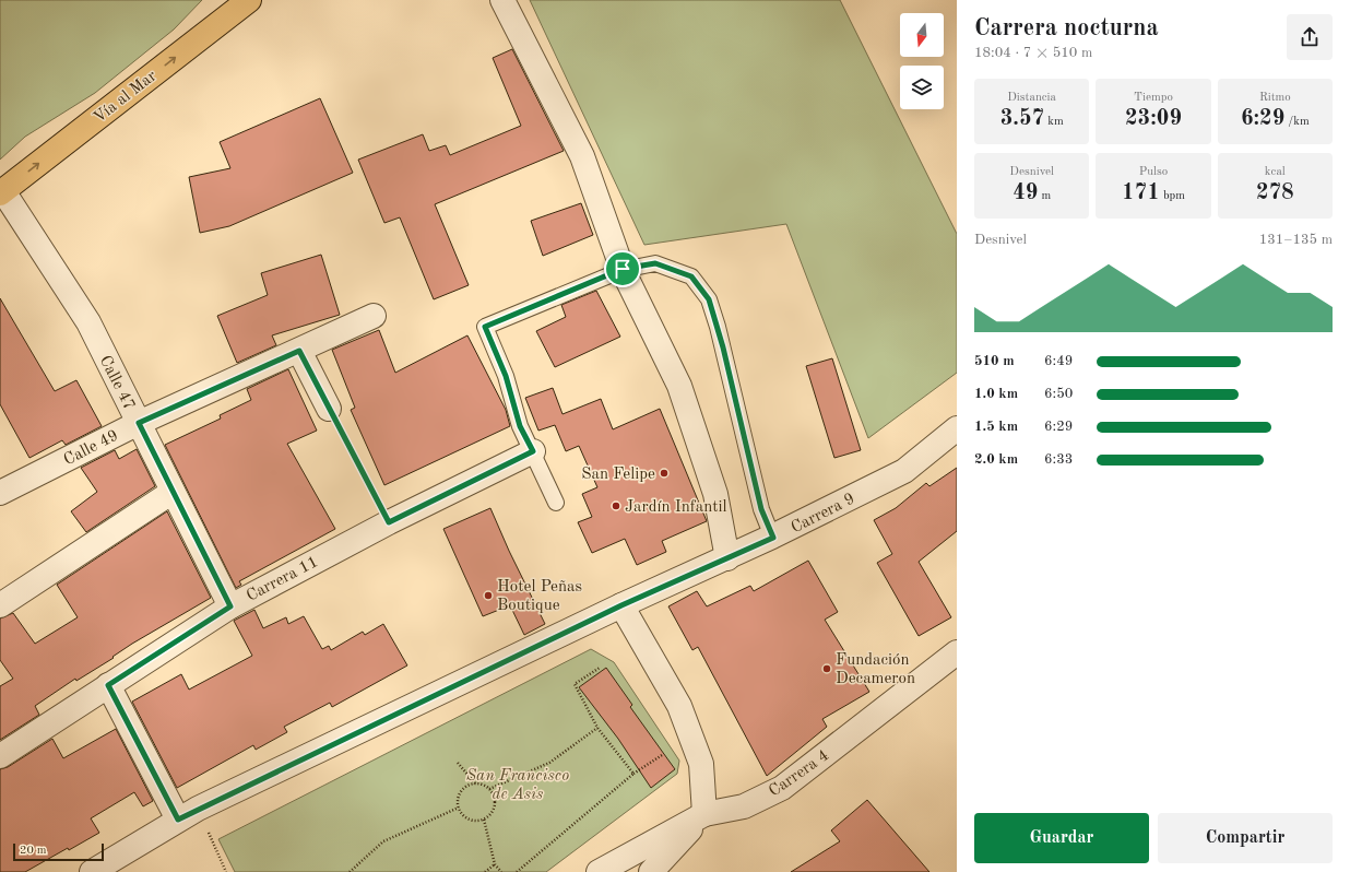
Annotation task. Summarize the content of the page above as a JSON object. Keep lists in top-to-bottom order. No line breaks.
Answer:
{"streets":{"highway":["Vía al Mar"],"street":["Calle 47","Calle 49","Carrera 9","Carrera 11","Carrera 4"]},"crossings":[["Vía al Mar","Calle 47"],["Calle 47","Calle 49"],["Calle 47","Carrera 11"]],"one_way":["Vía al Mar"],"parks":["San Francisco de Asis"],"places":["San Felipe","Jardín Infantil","Hotel Peñas Boutique","Fundación Decameron"],"scale_bar":"20 m","north":"bottom","page":{"heading":["Carrera nocturna","18:04 · 7 × 510 m"],"stats":[["Distancia","3.57 km"],["Tiempo","23:09"],["Ritmo","6:29 /km"],["Desnivel","49 m"],["Pulso","171 bpm"],["kcal","278"]],"chart":["Desnivel","131–135 m"],"list":[{"name":"510 m","note":"6:49"},{"name":"1.0 km","note":"6:50"},{"name":"1.5 km","note":"6:29"},{"name":"2.0 km","note":"6:33"}],"buttons":["Guardar","Compartir"],"scale":"20 m"}}
